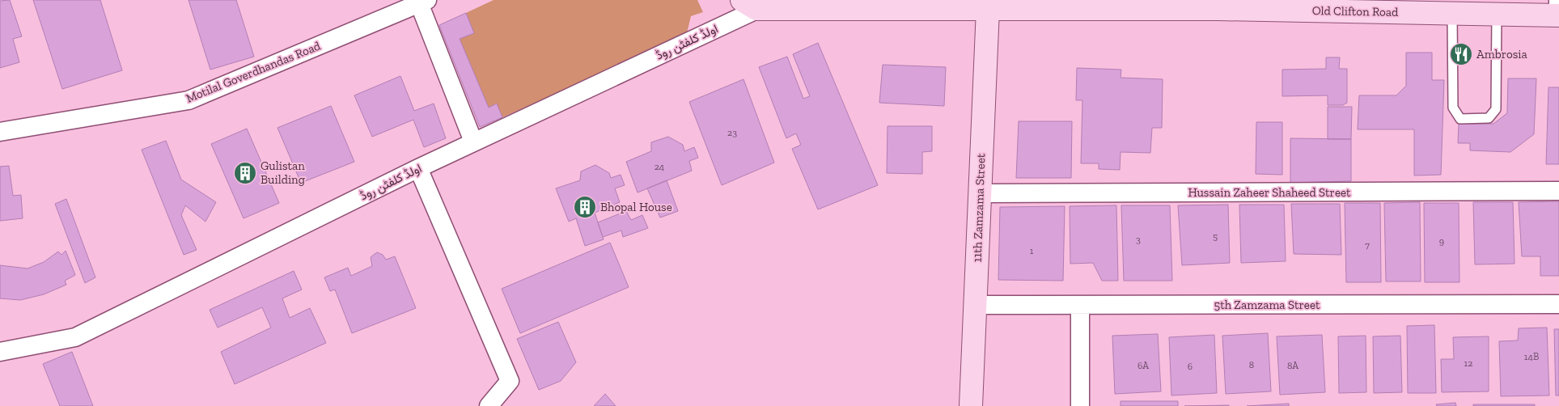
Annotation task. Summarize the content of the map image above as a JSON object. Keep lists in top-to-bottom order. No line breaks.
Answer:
{"streets":{"street":["Old Clifton Road","اولڈ کلفٹن روڈ","Motilal Goverdhandas Road","Hussain Zaheer Shaheed Street","11th Zamzama Street","5th Zamzama Street"]},"crossings":[["Old Clifton Road","اولڈ کلفٹن روڈ"],["Old Clifton Road","11th Zamzama Street"],["Hussain Zaheer Shaheed Street","11th Zamzama Street"],["11th Zamzama Street","5th Zamzama Street"]],"places":{"restaurant":["Ambrosia"],"building":["Gulistan Building","Bhopal House"]},"house_numbers":["23","24","5","3","9","7","1","14B","12","8","6A","8A","6"]}
